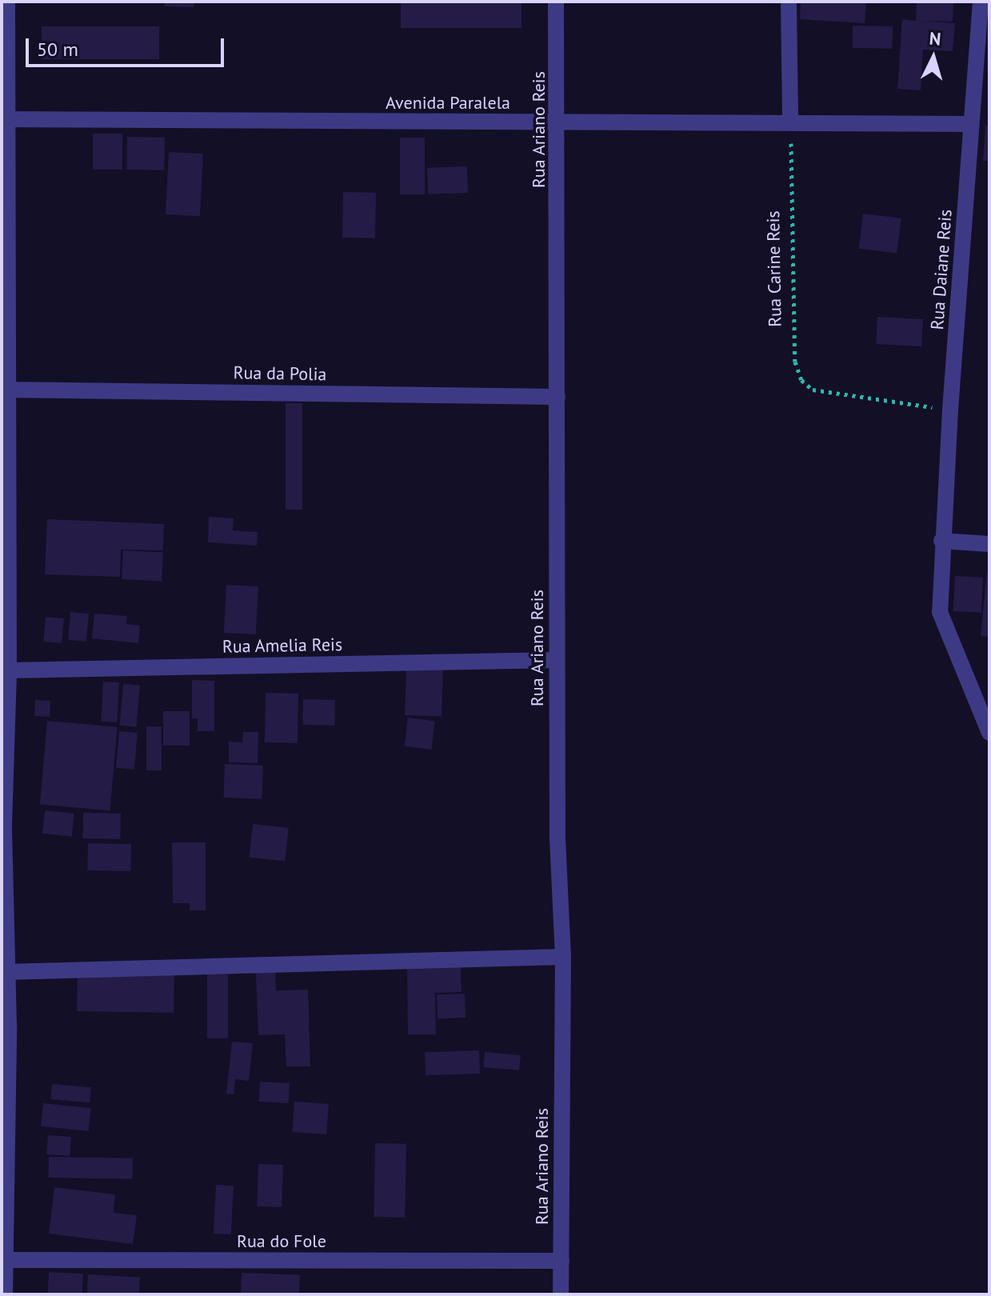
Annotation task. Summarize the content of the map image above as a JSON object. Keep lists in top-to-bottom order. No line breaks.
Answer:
{"streets":{"street":["Avenida Paralela","Rua Ariano Reis","Rua Daiane Reis","Rua da Polia","Rua Amelia Reis","Rua do Fole"],"path":["Rua Carine Reis"]},"crossings":[["Avenida Paralela","Rua Ariano Reis"],["Avenida Paralela","Rua Carine Reis"],["Avenida Paralela","Rua Daiane Reis"],["Rua Ariano Reis","Rua da Polia"],["Rua Ariano Reis","Rua Amelia Reis"],["Rua Ariano Reis","Rua do Fole"],["Rua Carine Reis","Rua Daiane Reis"]],"scale_bar":"50 m","north":"top"}
